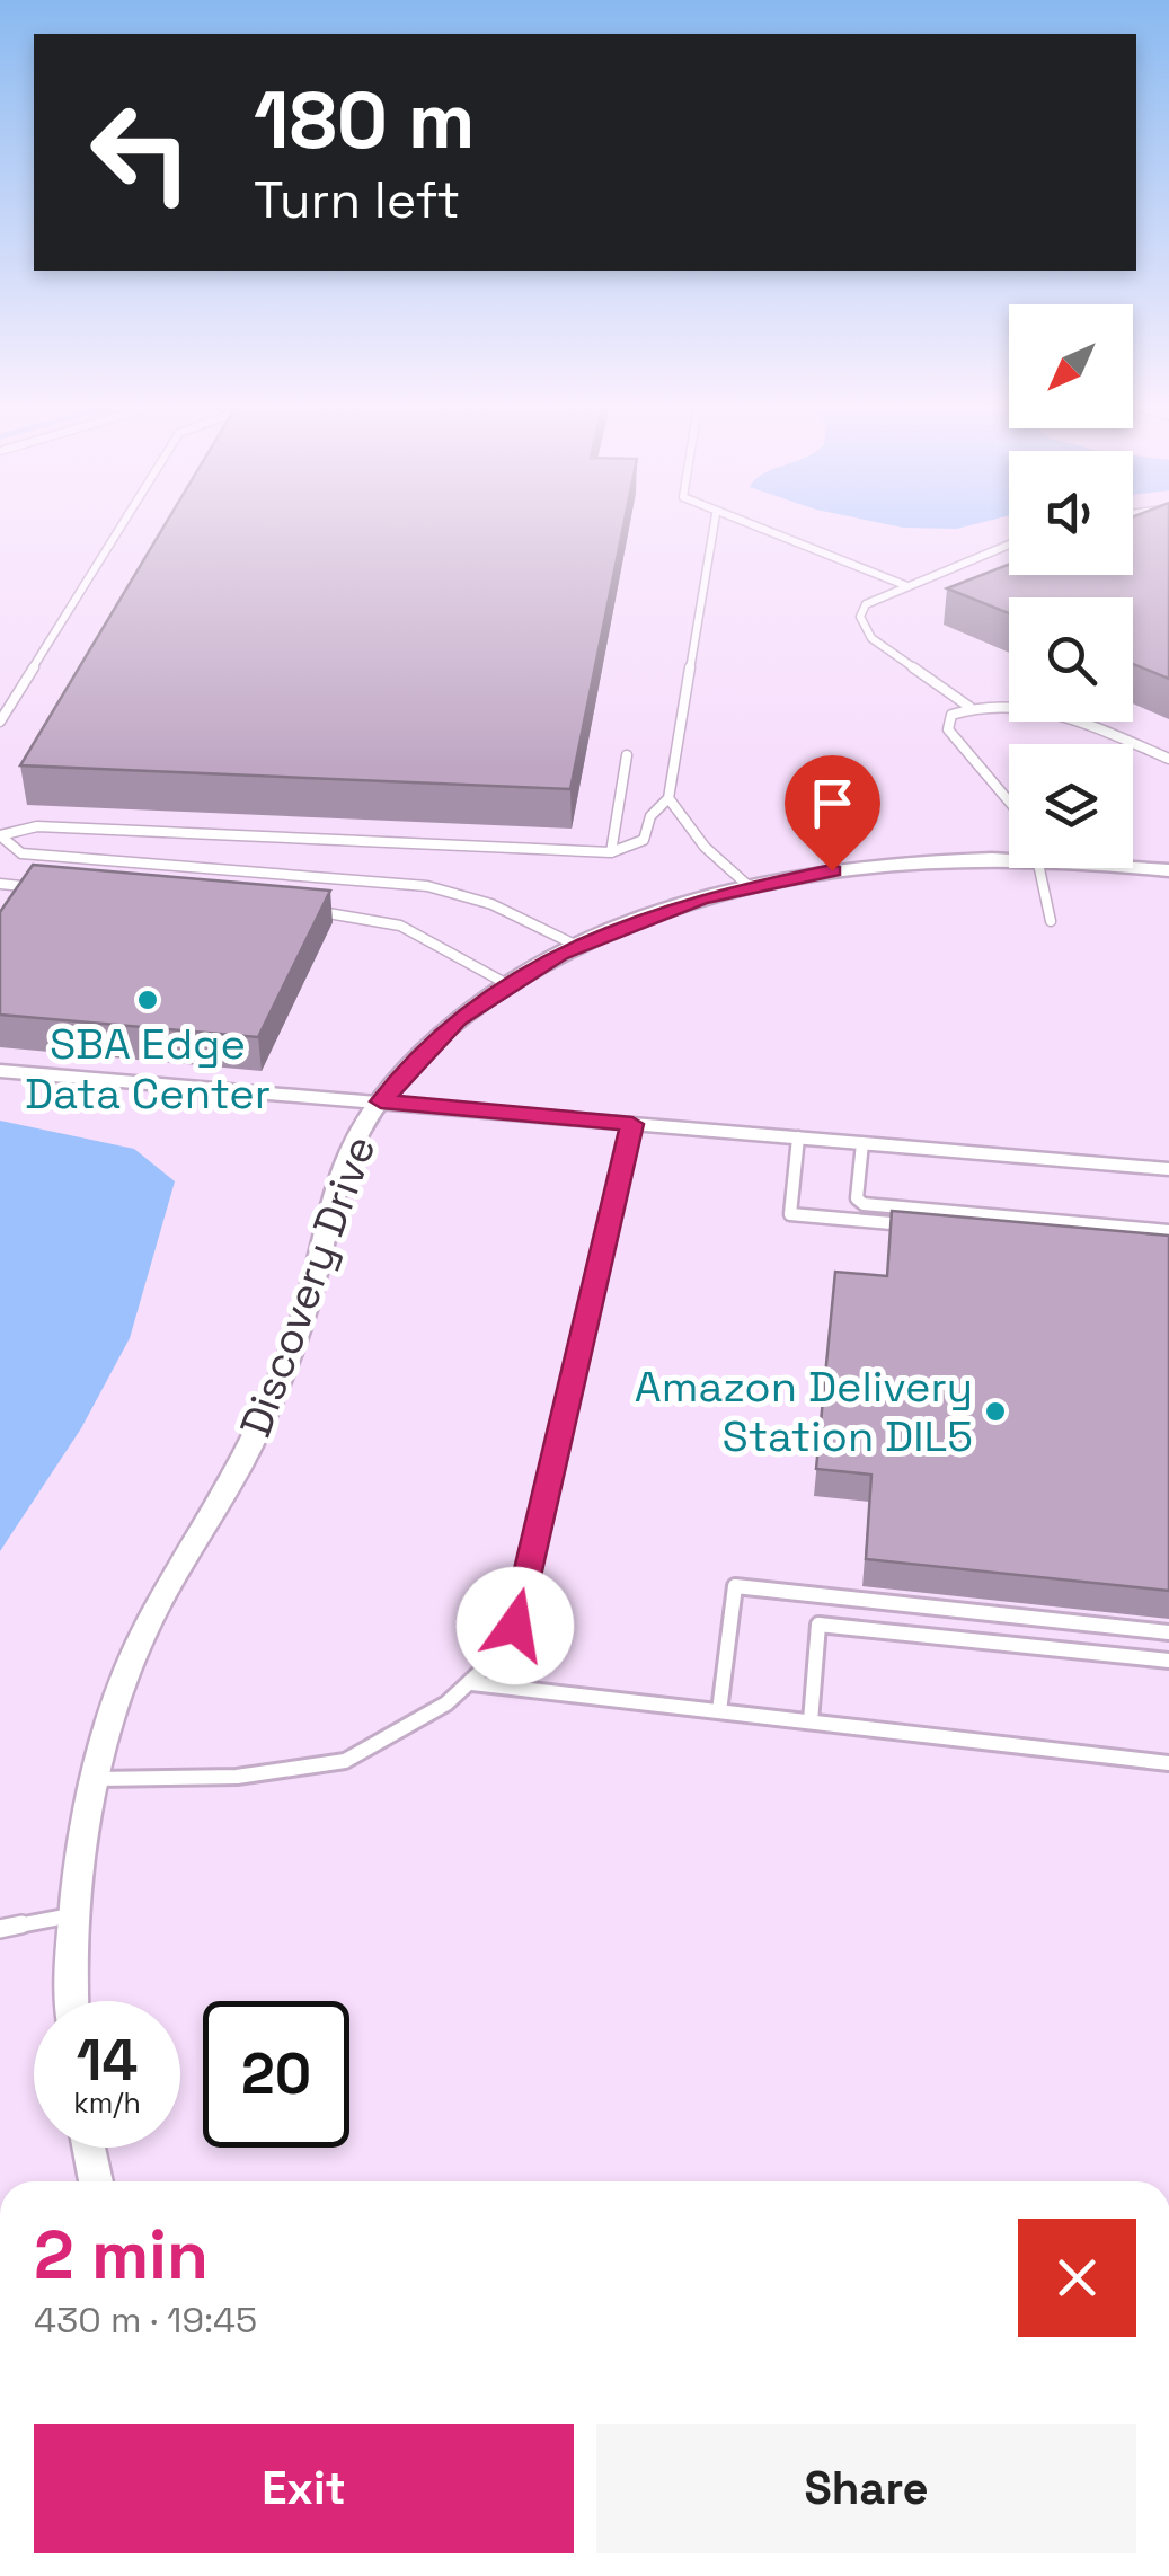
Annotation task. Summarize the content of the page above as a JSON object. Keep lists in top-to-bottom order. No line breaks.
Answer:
{"streets":{"street":["Discovery Drive"]},"places":["SBA Edge Data Center","Amazon Delivery Station DIL5"],"north":"bottom left","page":{"turn":["180 m","Turn left"],"speed":"14 km/h","limit":"20","heading":["2 min","430 m · 19:45"],"buttons":["Exit","Share"]}}
